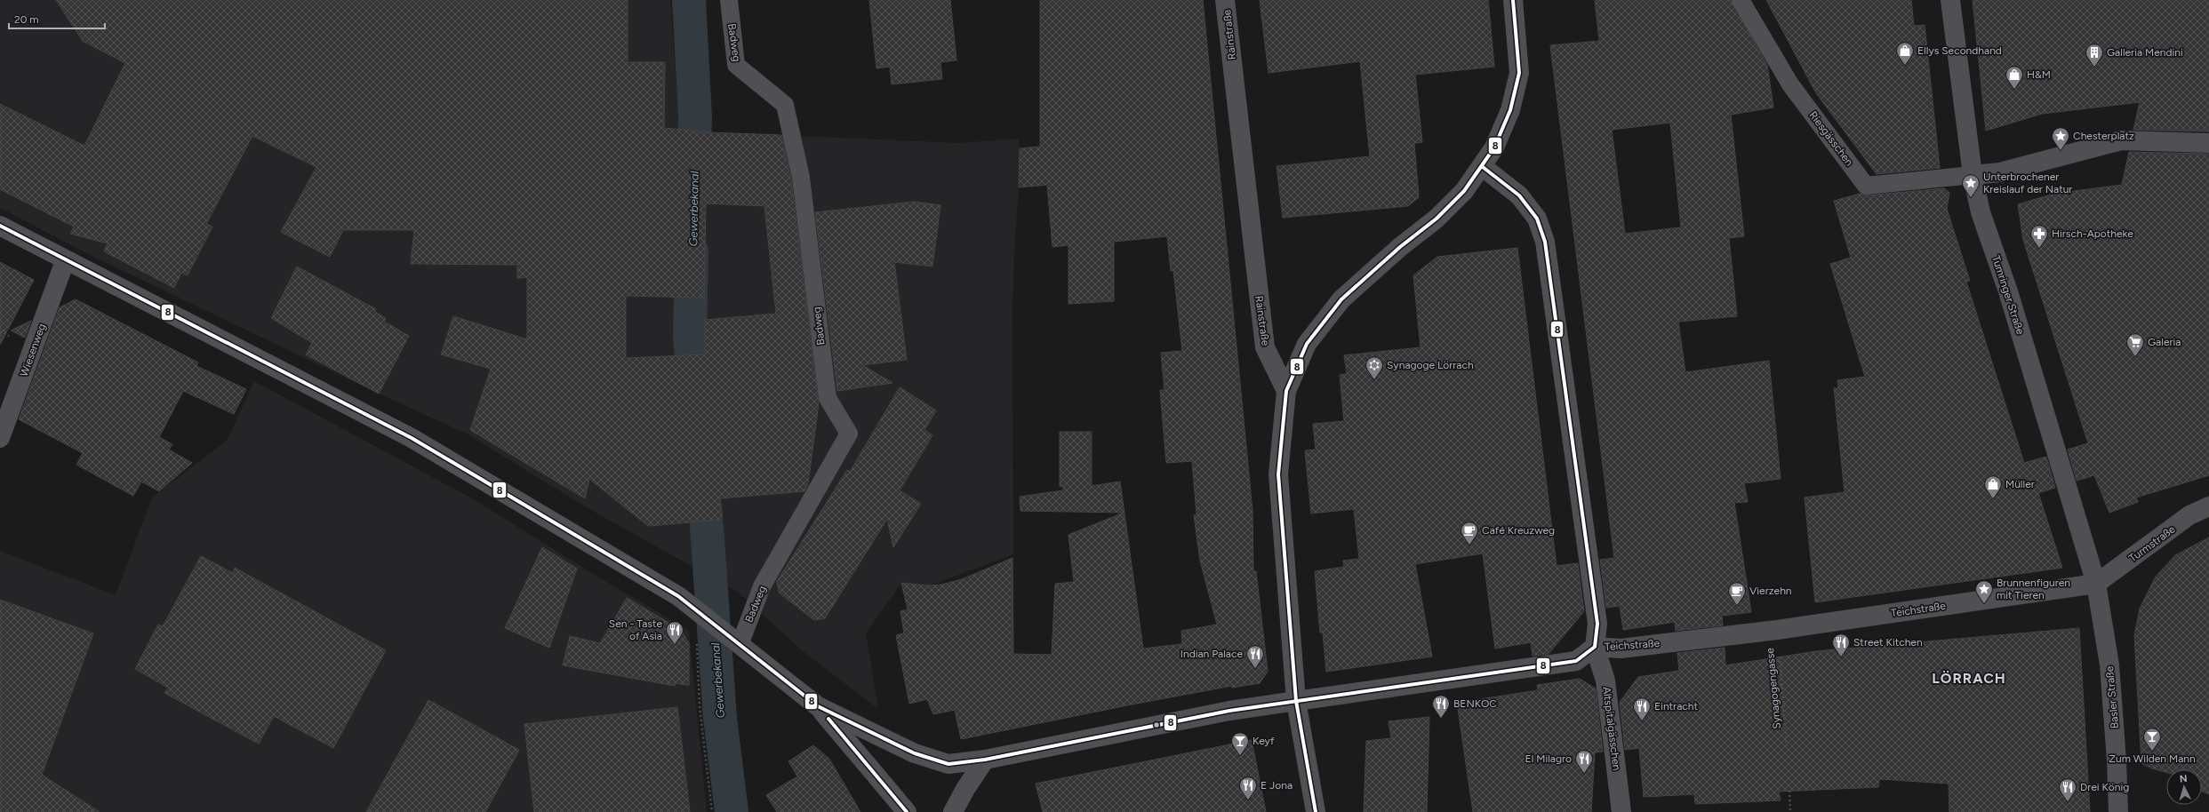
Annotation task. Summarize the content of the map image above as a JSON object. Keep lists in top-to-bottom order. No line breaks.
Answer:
{"streets":{"street":["Rainstraße","Tumringer Straße","Wiesenweg","Turmstraße","Teichstraße","Basler Straße","Altspitalgässchen"],"lane":["Badweg","Riesgässchen"],"path":["Synagogengasse"]},"crossings":[["Badweg","Teichstraße"],["Riesgässchen","Tumringer Straße"],["Tumringer Straße","Turmstraße"],["Tumringer Straße","Teichstraße"],["Tumringer Straße","Basler Straße"],["Wiesenweg","Teichstraße"],["Turmstraße","Teichstraße"],["Turmstraße","Basler Straße"],["Teichstraße","Synagogengasse"],["Teichstraße","Basler Straße"],["Teichstraße","Altspitalgässchen"]],"districts":["LÖRRACH"],"water":["Gewerbekanal"],"places":{"shop":["Ellys Secondhand","H&M","Müller"],"building":["Galleria Mendini"],"place":["Chesterplatz","Unterbrochener Kreislauf der Natur","Brunnenfiguren mit Tieren"],"pharmacy":["Hirsch-Apotheke"],"supermarket":["Galeria"],"synagogue":["Synagoge Lörrach"],"cafe":["Café Kreuzweg","Vierzehn"],"restaurant":["Sen - Taste of Asia","Street Kitchen","Indian Palace","BENKOC","Eintracht","El Milagro","E Jona","Drei König"],"bar":["Zum Wilden Mann","Keyf"]},"lines":["transit line 8"],"scale_bar":"20 m","north":"top"}
